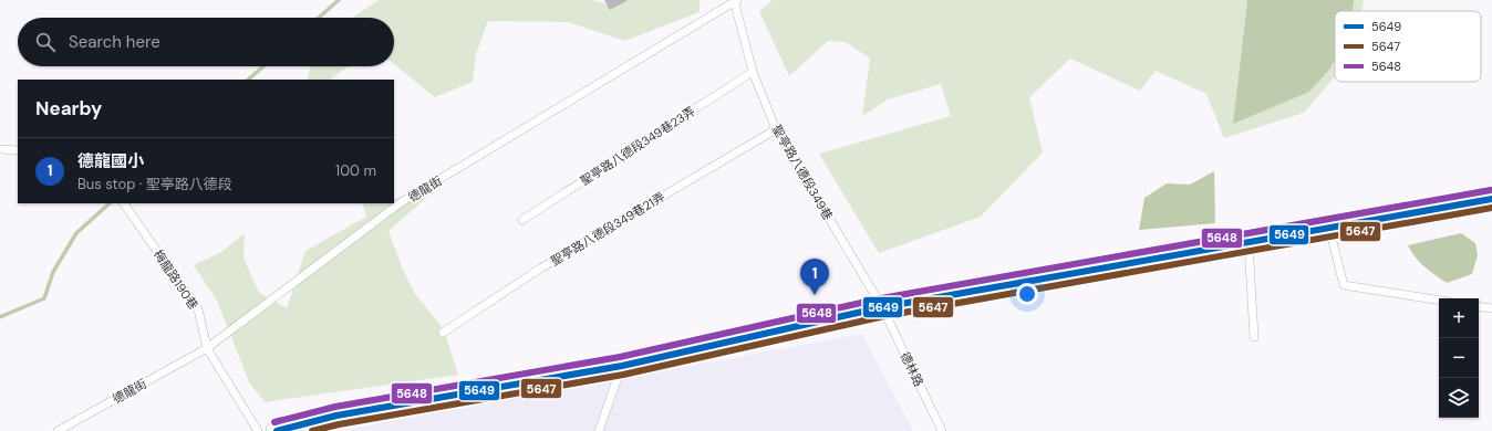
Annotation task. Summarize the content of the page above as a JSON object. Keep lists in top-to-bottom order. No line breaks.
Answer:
{"streets":{"lane":["聖亭路八德段349巷23弄","聖亭路八德段349巷","德龍街","聖亭路八德段349巷21弄","梅龍路190巷","德林路"]},"crossings":[["聖亭路八德段349巷23弄","聖亭路八德段349巷"],["聖亭路八德段349巷","德龍街"],["聖亭路八德段349巷","聖亭路八德段349巷21弄"],["聖亭路八德段349巷","德林路"],["德龍街","梅龍路190巷"]],"lines":["transit line 5648","transit line 5649","transit line 5647"],"legend":["5649","5647","5648"],"page":{"search":"Search here","heading":"Nearby","list":[{"mark":"1","name":"德龍國小","note":"Bus stop · 聖亭路八德段","value":"100 m"}],"pins":"1","map_buttons":["+","−"]}}
